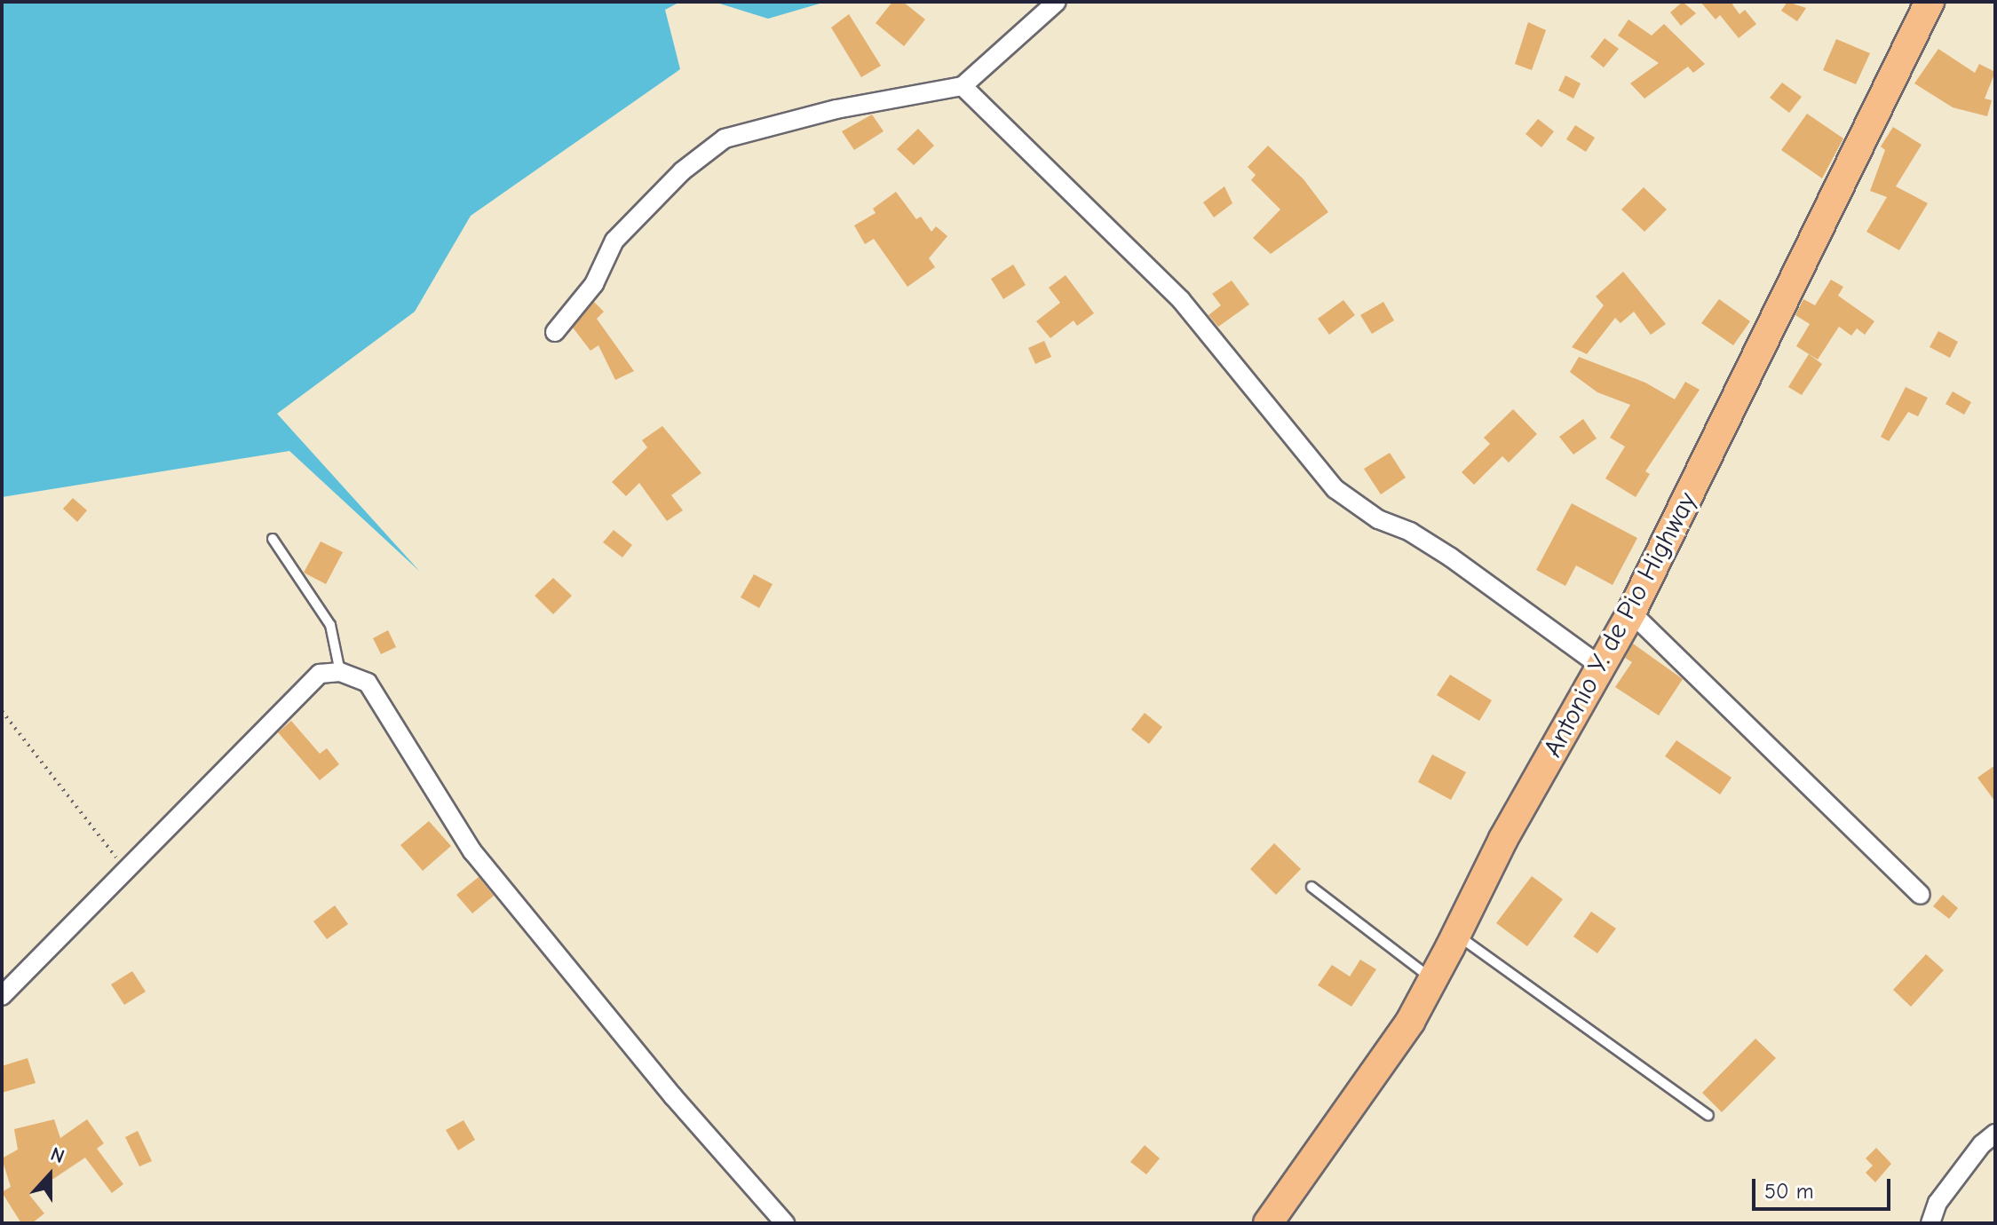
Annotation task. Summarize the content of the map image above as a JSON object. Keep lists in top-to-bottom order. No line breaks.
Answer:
{"streets":{"highway":["Antonio Y. de Pio Highway"]},"scale_bar":"50 m","north":"top"}
